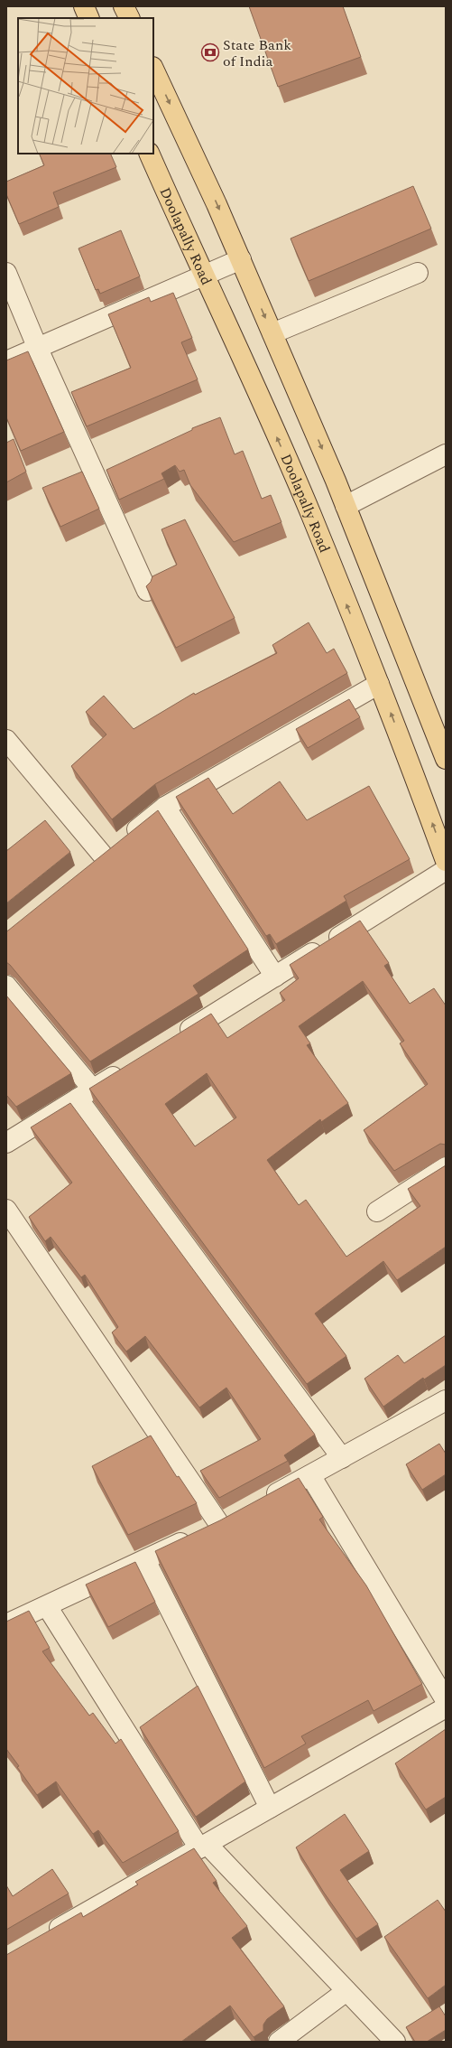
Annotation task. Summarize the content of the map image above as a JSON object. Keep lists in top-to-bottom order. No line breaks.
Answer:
{"streets":{"main road":["Doolapally Road"]},"places":{"bank":["State Bank of India"]}}
